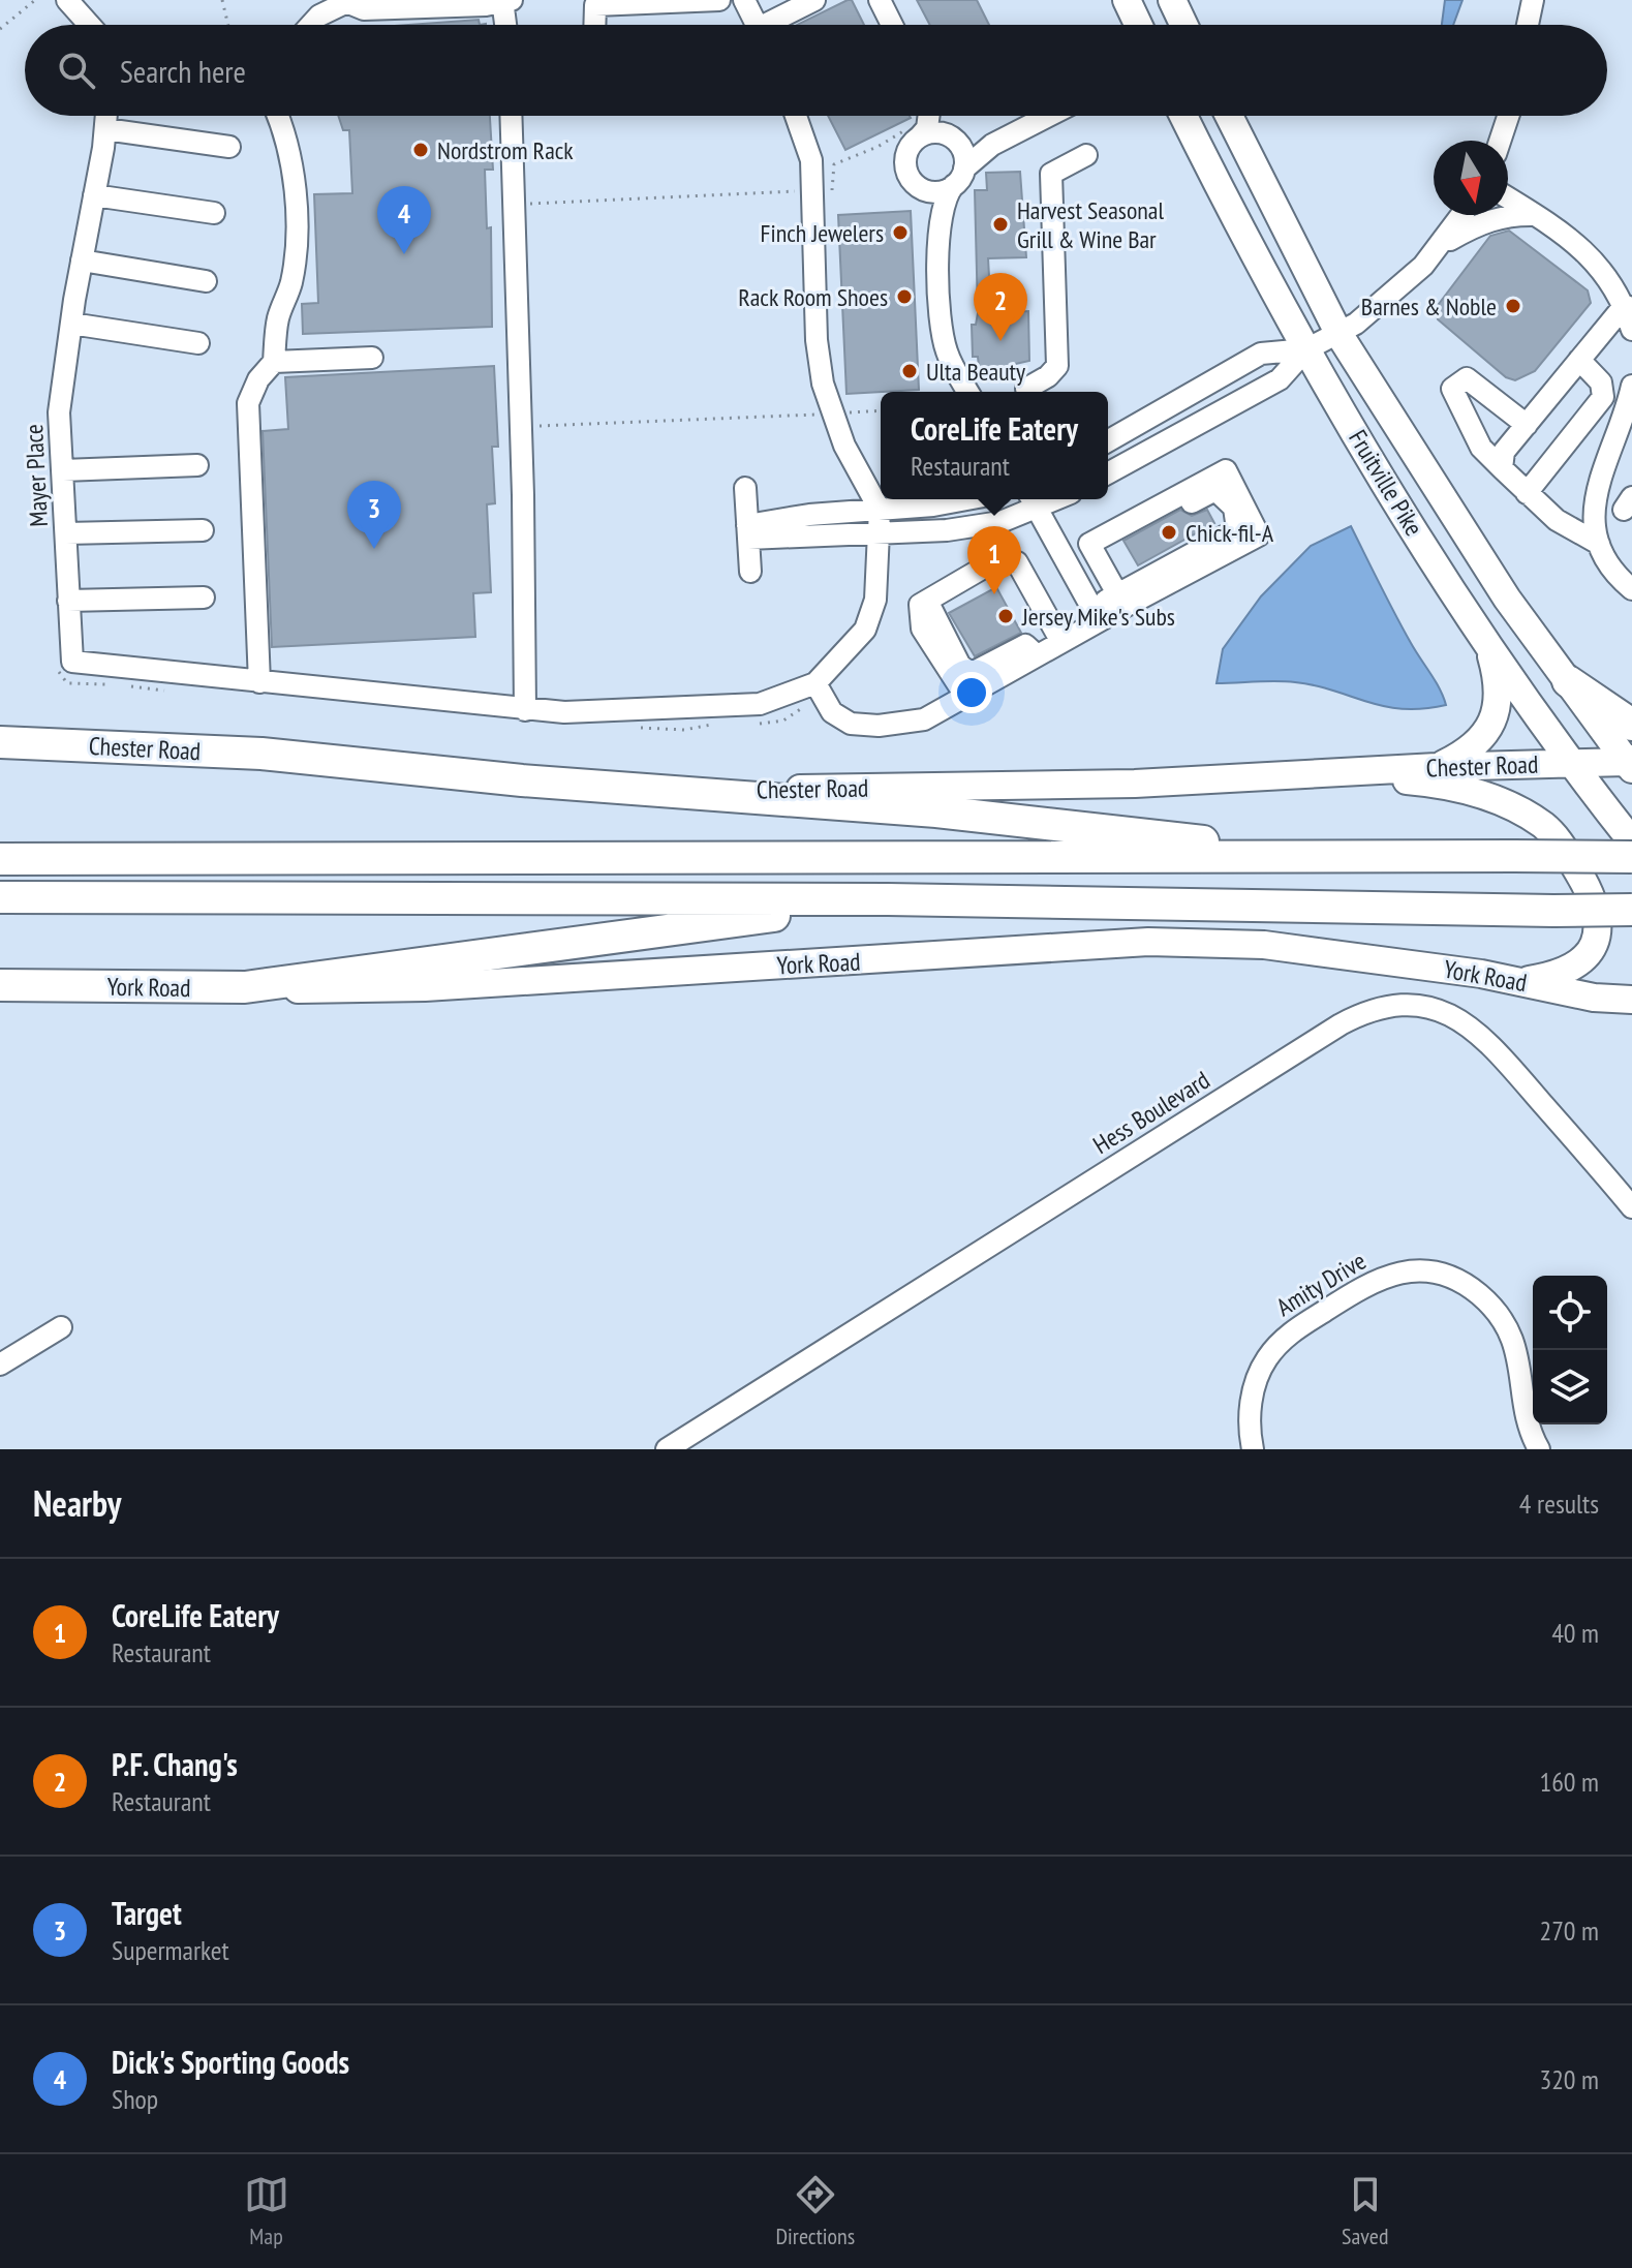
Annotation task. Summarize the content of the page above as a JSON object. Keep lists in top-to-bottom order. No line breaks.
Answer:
{"streets":{"highway":["Chester Road","York Road"],"main road":["Fruitville Pike"],"street":["Mayer Place","Hess Boulevard","Amity Drive"]},"crossings":[["Fruitville Pike","Chester Road"]],"places":["Nordstrom Rack","Harvest Seasonal Grill & Wine Bar","Finch Jewelers","Rack Room Shoes","Barnes & Noble","Ulta Beauty","Chick-fil-A","Jersey Mike's Subs"],"north":"bottom","page":{"search":"Search here","pins":["4","2","3","1"],"popup":["CoreLife Eatery","Restaurant"],"heading":["Nearby","4 results"],"list":[{"mark":"1","name":"CoreLife Eatery","note":"Restaurant","value":"40 m"},{"mark":"2","name":"P.F. Chang's","note":"Restaurant","value":"160 m"},{"mark":"3","name":"Target","note":"Supermarket","value":"270 m"},{"mark":"4","name":"Dick's Sporting Goods","note":"Shop","value":"320 m"}],"nav":["Map","Directions","Saved"]}}
